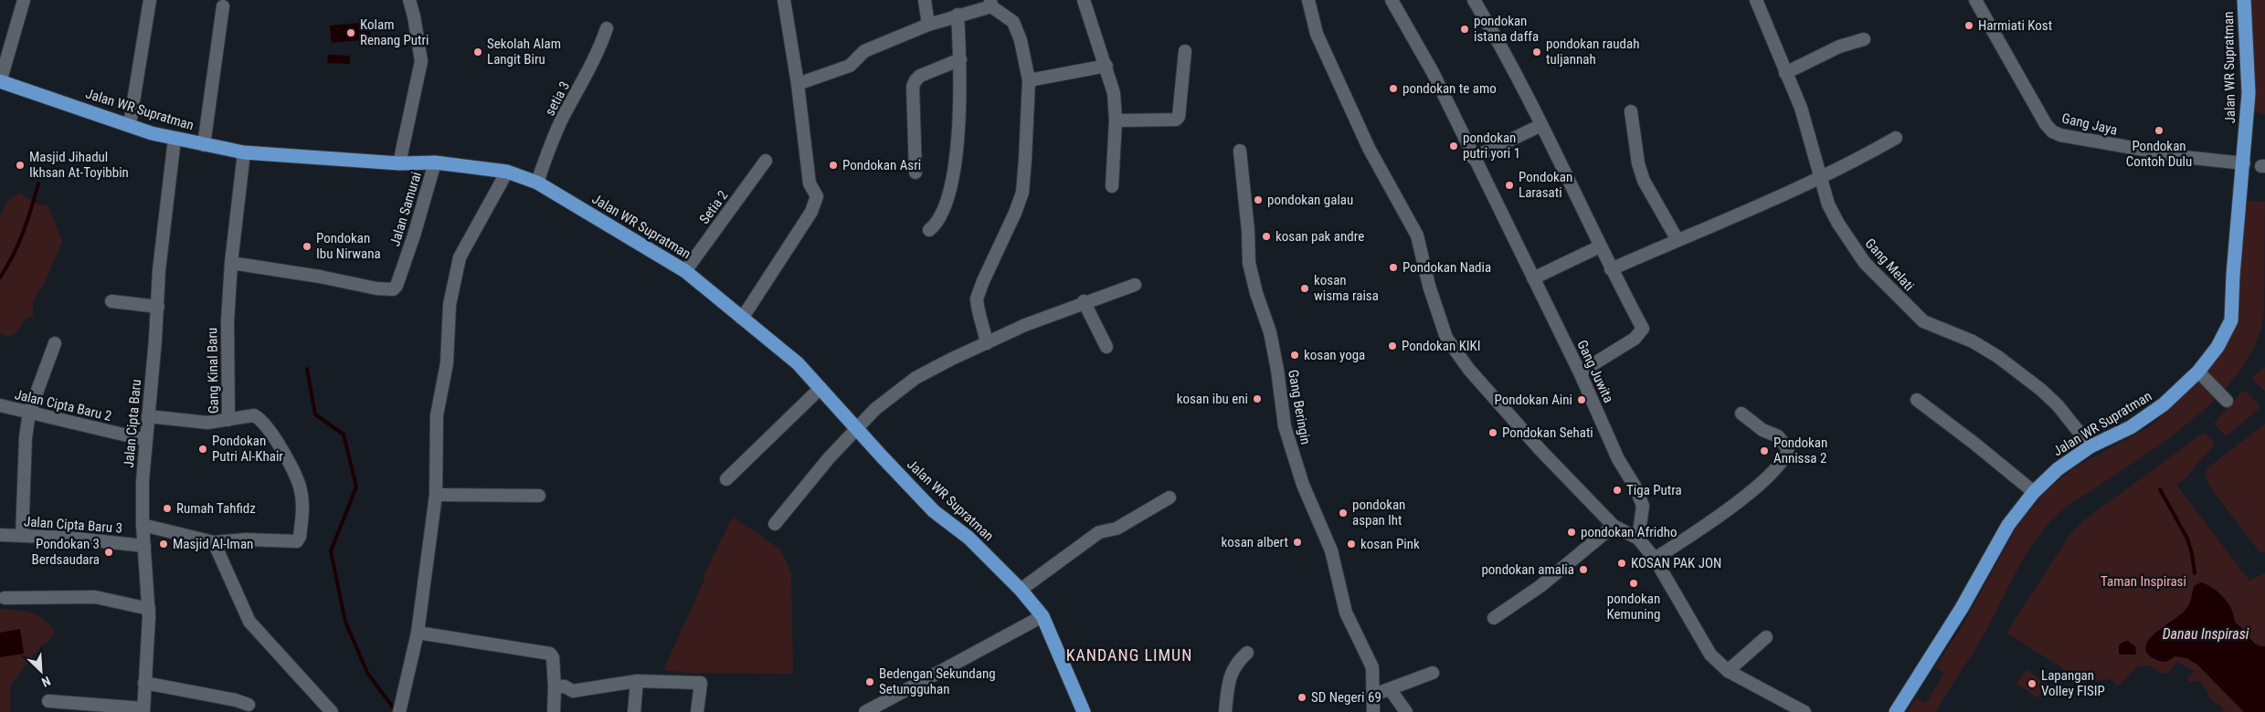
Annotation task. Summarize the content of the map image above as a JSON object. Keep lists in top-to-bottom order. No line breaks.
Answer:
{"streets":{"highway":["Jalan WR Supratman"],"street":["setia 3","Gang Jaya","Setia 2","Jalan Samurai","Gang Melati","Gang Kinal Baru","Gang Juwita","Jalan Cipta Baru 2","Gang Beringin","Jalan Cipta Baru","Jalan Cipta Baru 3"]},"crossings":[["Jalan WR Supratman","setia 3"],["Jalan WR Supratman","Gang Jaya"],["Jalan WR Supratman","Setia 2"],["Jalan WR Supratman","Jalan Samurai"],["Jalan WR Supratman","Gang Melati"],["Jalan WR Supratman","Gang Kinal Baru"],["Jalan WR Supratman","Jalan Cipta Baru"],["Jalan Samurai","Gang Kinal Baru"],["Jalan Cipta Baru 2","Jalan Cipta Baru"],["Jalan Cipta Baru","Jalan Cipta Baru 3"]],"districts":["KANDANG LIMUN"],"water":["Danau Inspirasi"],"parks":["Taman Inspirasi"],"places":["Harmiati Kost","pondokan istana daffa","Kolam Renang Putri","Sekolah Alam Langit Biru","pondokan raudah tuljannah","pondokan te amo","Pondokan Contoh Dulu","pondokan putri yori 1","Masjid Jihadul Ikhsan At-Toyibbin","Pondokan Asri","Pondokan Larasati","pondokan galau","kosan pak andre","Pondokan Ibu Nirwana","Pondokan Nadia","kosan wisma raisa","Pondokan KIKI","kosan yoga","kosan ibu eni","Pondokan Aini","Pondokan Sehati","Pondokan Putri Al-Khair","Pondokan Annissa 2","Tiga Putra","Rumah Tahfidz","pondokan aspan lht","pondokan Afridho","kosan albert","Masjid Al-Iman","kosan Pink","Pondokan 3 Berdsaudara","KOSAN PAK JON","pondokan amalia","pondokan Kemuning","Bedengan Sekundang Setungguhan","Lapangan Volley FISIP","SD Negeri 69"],"north":"bottom right"}
